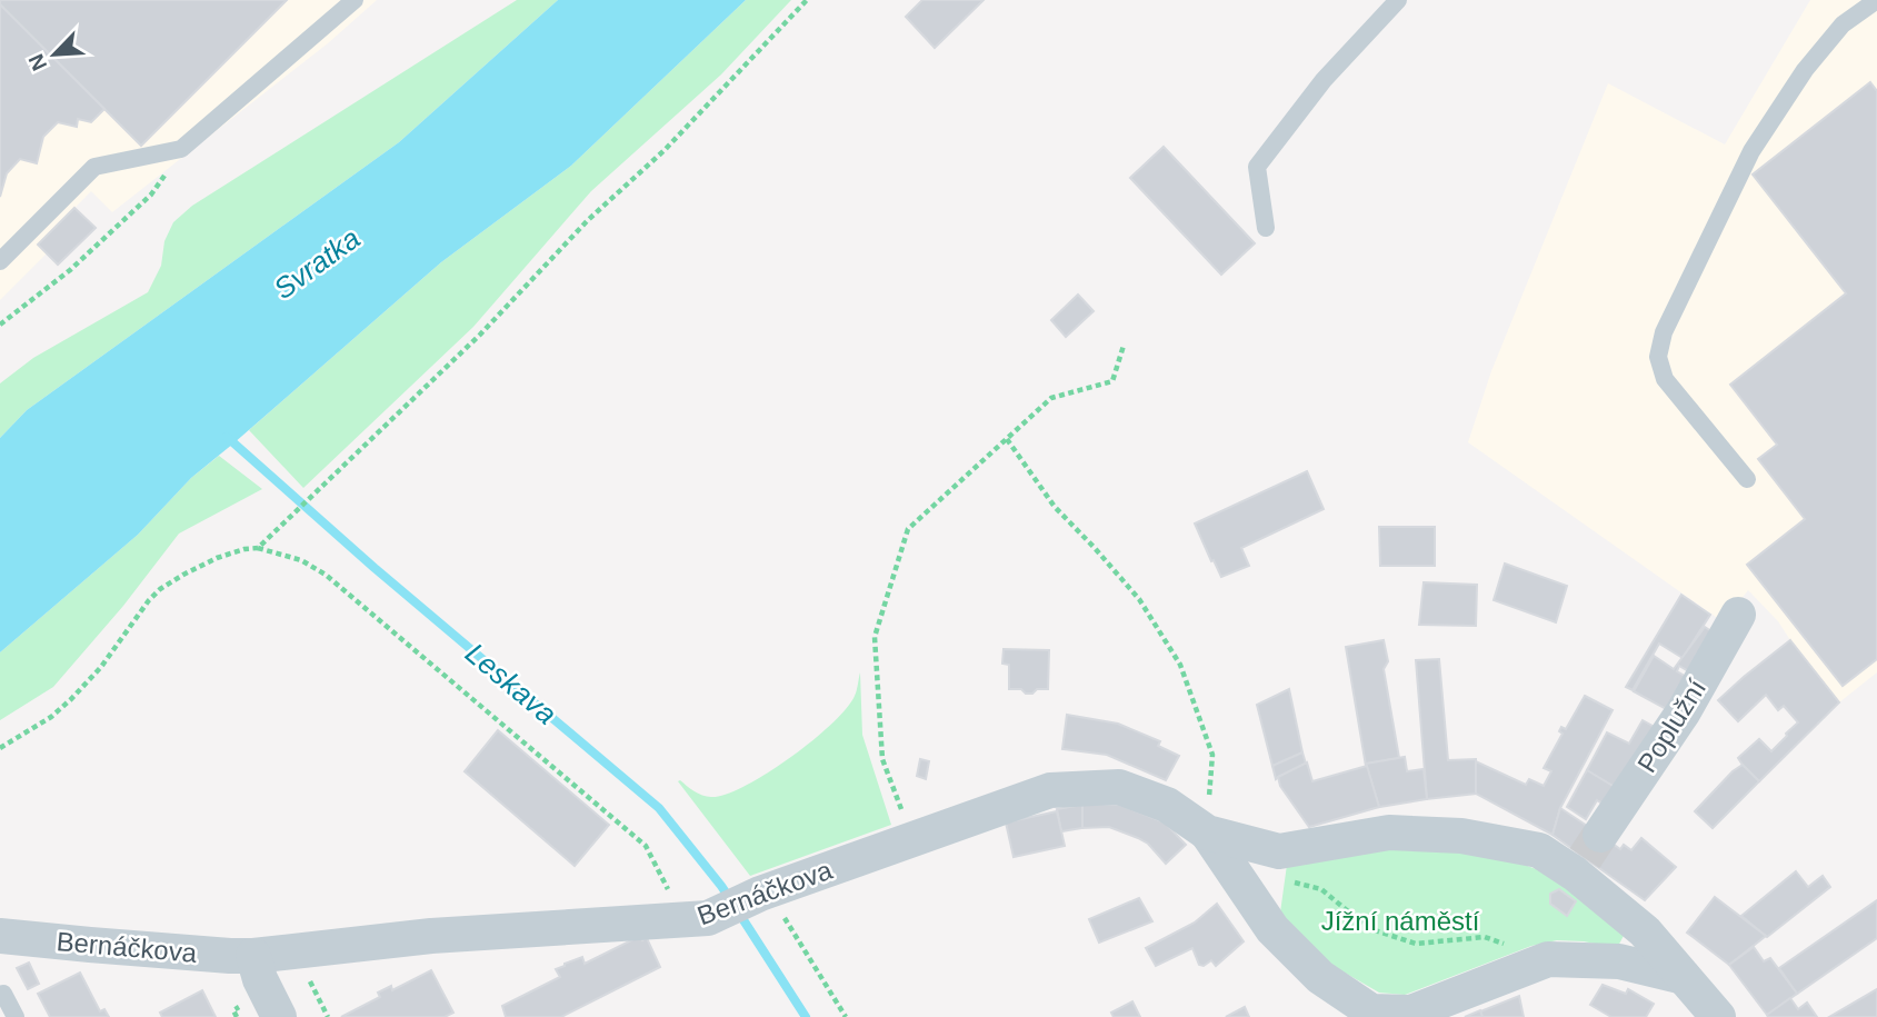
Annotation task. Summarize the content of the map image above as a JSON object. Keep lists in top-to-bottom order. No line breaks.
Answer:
{"streets":{"street":["Poplužní","Bernáčkova"]},"water":["Svratka","Leskava"],"parks":["Jížní náměstí"],"north":"bottom left"}
